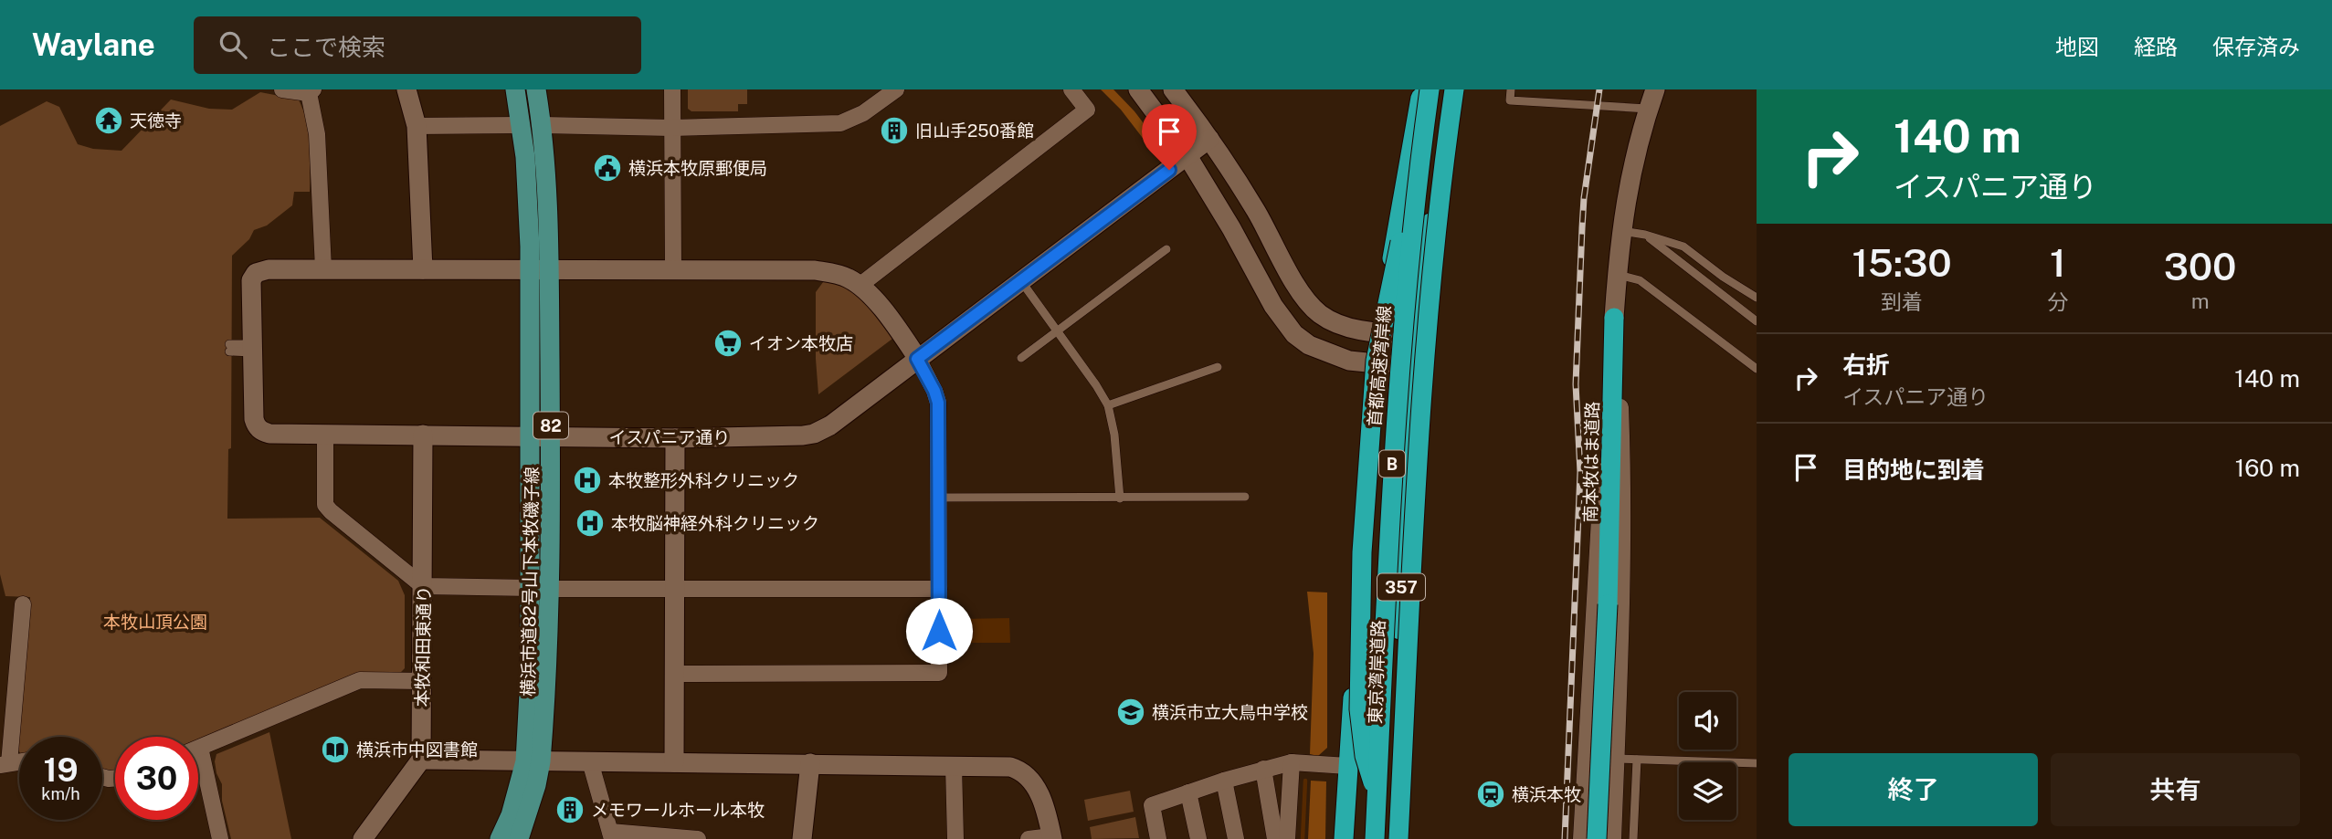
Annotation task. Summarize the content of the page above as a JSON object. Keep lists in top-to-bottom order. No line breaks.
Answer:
{"streets":{"highway":["首都高速湾岸線","南本牧はま道路","B","357","東京湾岸道路"],"main road":["82","横浜市道82号山下本牧磯子線"],"street":["イスパニア通り","本牧和田東通り"]},"crossings":[["首都高速湾岸線","東京湾岸道路"],["イスパニア通り","横浜市道82号山下本牧磯子線"],["イスパニア通り","本牧和田東通り"]],"parks":["本牧山頂公園"],"places":{"temple":["天徳寺"],"building":["旧山手250番館","メモワールホール本牧"],"public building":["横浜本牧原郵便局"],"supermarket":["イオン本牧店"],"hospital":["本牧整形外科クリニック","本牧脳神経外科クリニック"],"school or university":["横浜市立大鳥中学校"],"library":["横浜市中図書館"],"station":["横浜本牧"]},"page":{"header":"Waylane","search":"ここで検索","nav":["地図","経路","保存済み"],"turn":["140 m","イスパニア通り"],"eta":["15:30","到着","1","分","300","m"],"list":[{"name":"右折","note":"イスパニア通り","value":"140 m"},{"name":"目的地に到着","value":"160 m"}],"speed":"19 km/h","limit":"30","buttons":["終了","共有"]}}
